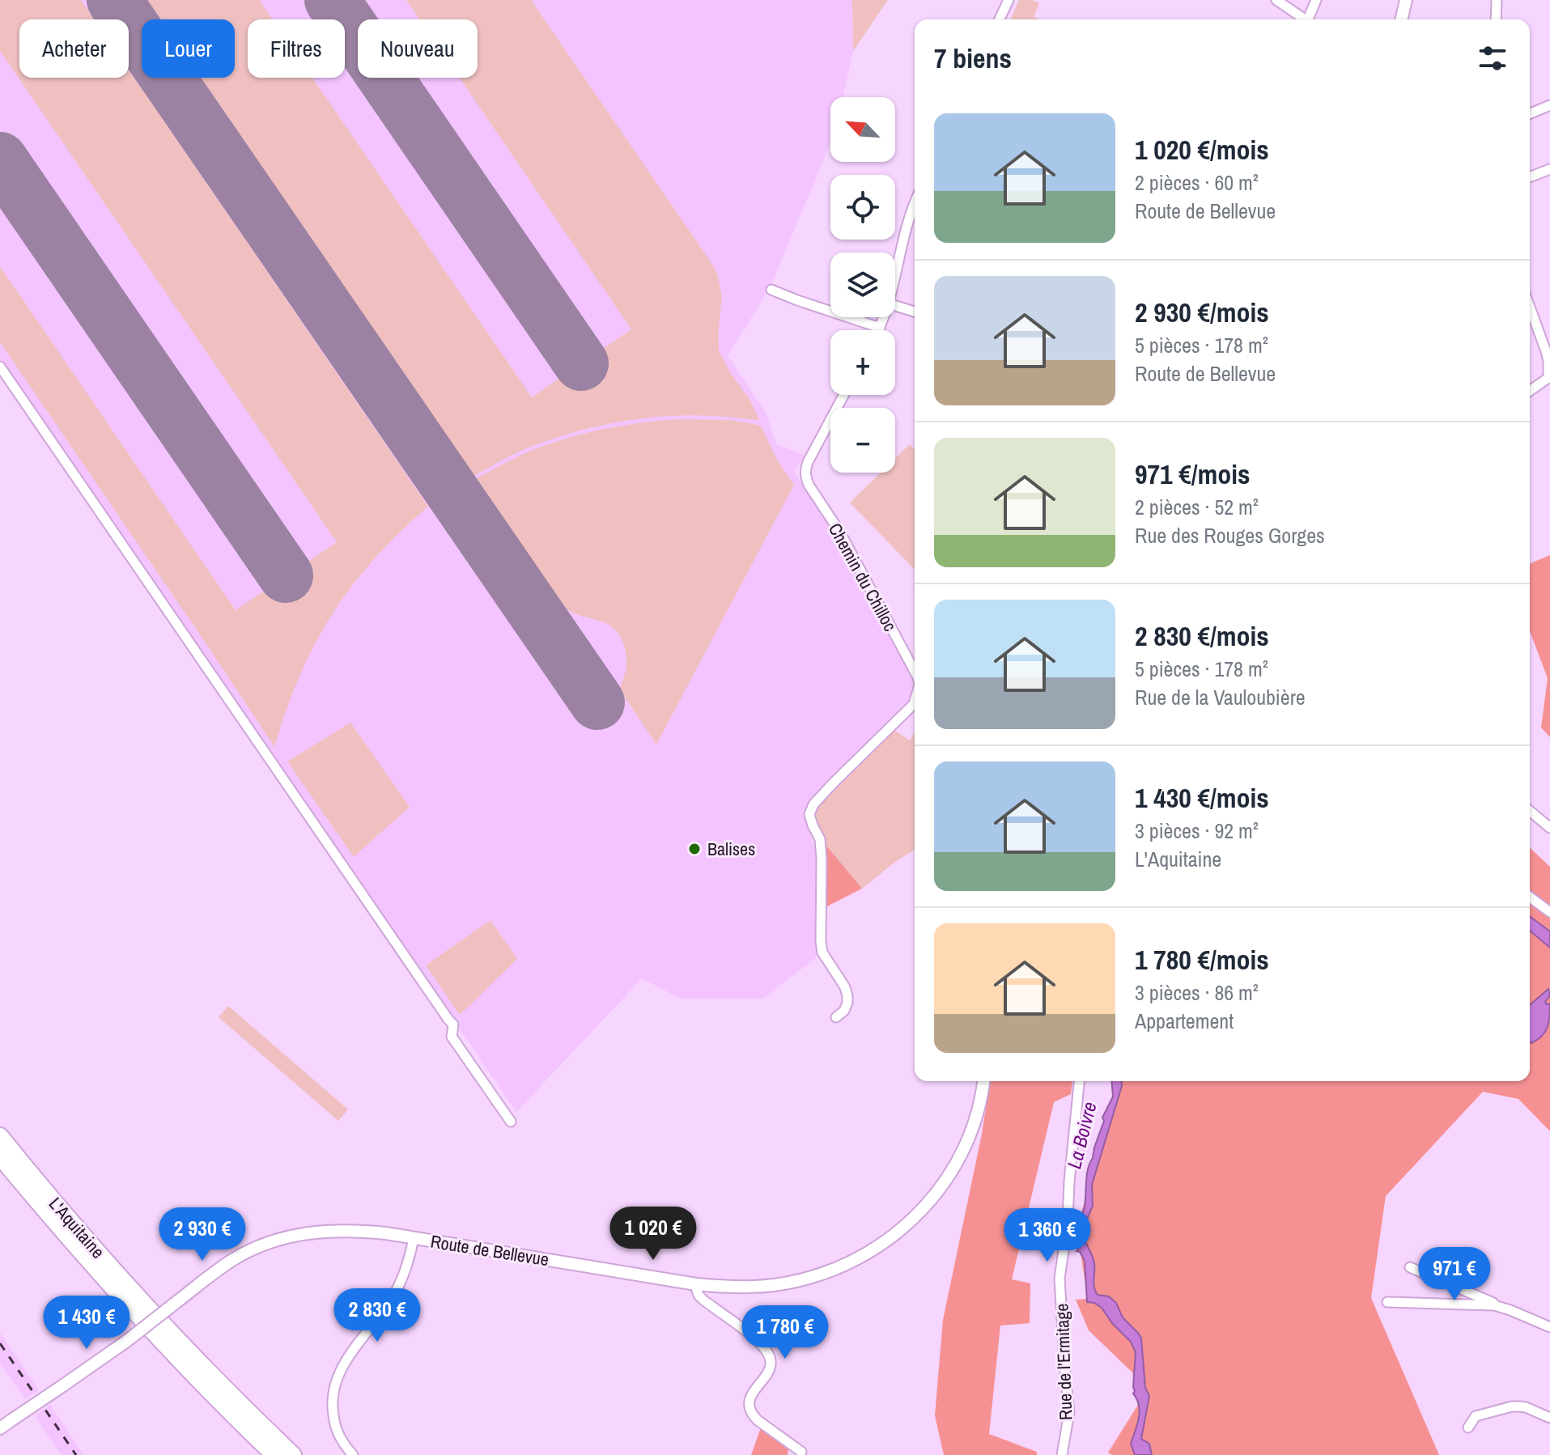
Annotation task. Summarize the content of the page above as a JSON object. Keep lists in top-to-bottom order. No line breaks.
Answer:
{"streets":{"highway":["L'Aquitaine"],"street":["Chemin du Chilloc","Route de Bellevue","Rue de l’Ermitage"]},"water":["La Boivre"],"places":["Balises"],"north":"top left","page":{"chip":["Acheter","Louer","Filtres","Nouveau"],"heading":"7 biens","map_buttons":["+","−"],"list":[{"name":"1 020 €/mois","note":"2 pièces · 60 m² · Route de Bellevue"},{"name":"2 930 €/mois","note":"5 pièces · 178 m² · Route de Bellevue"},{"name":"971 €/mois","note":"2 pièces · 52 m² · Rue des Rouges Gorges"},{"name":"2 830 €/mois","note":"5 pièces · 178 m² · Rue de la Vauloubière"},{"name":"1 430 €/mois","note":"3 pièces · 92 m² · L'Aquitaine"},{"name":"1 780 €/mois","note":"3 pièces · 86 m² · Appartement"}],"price":["1 020 €","2 930 €","1 360 €","971 €","2 830 €","1 430 €","1 780 €"]}}
